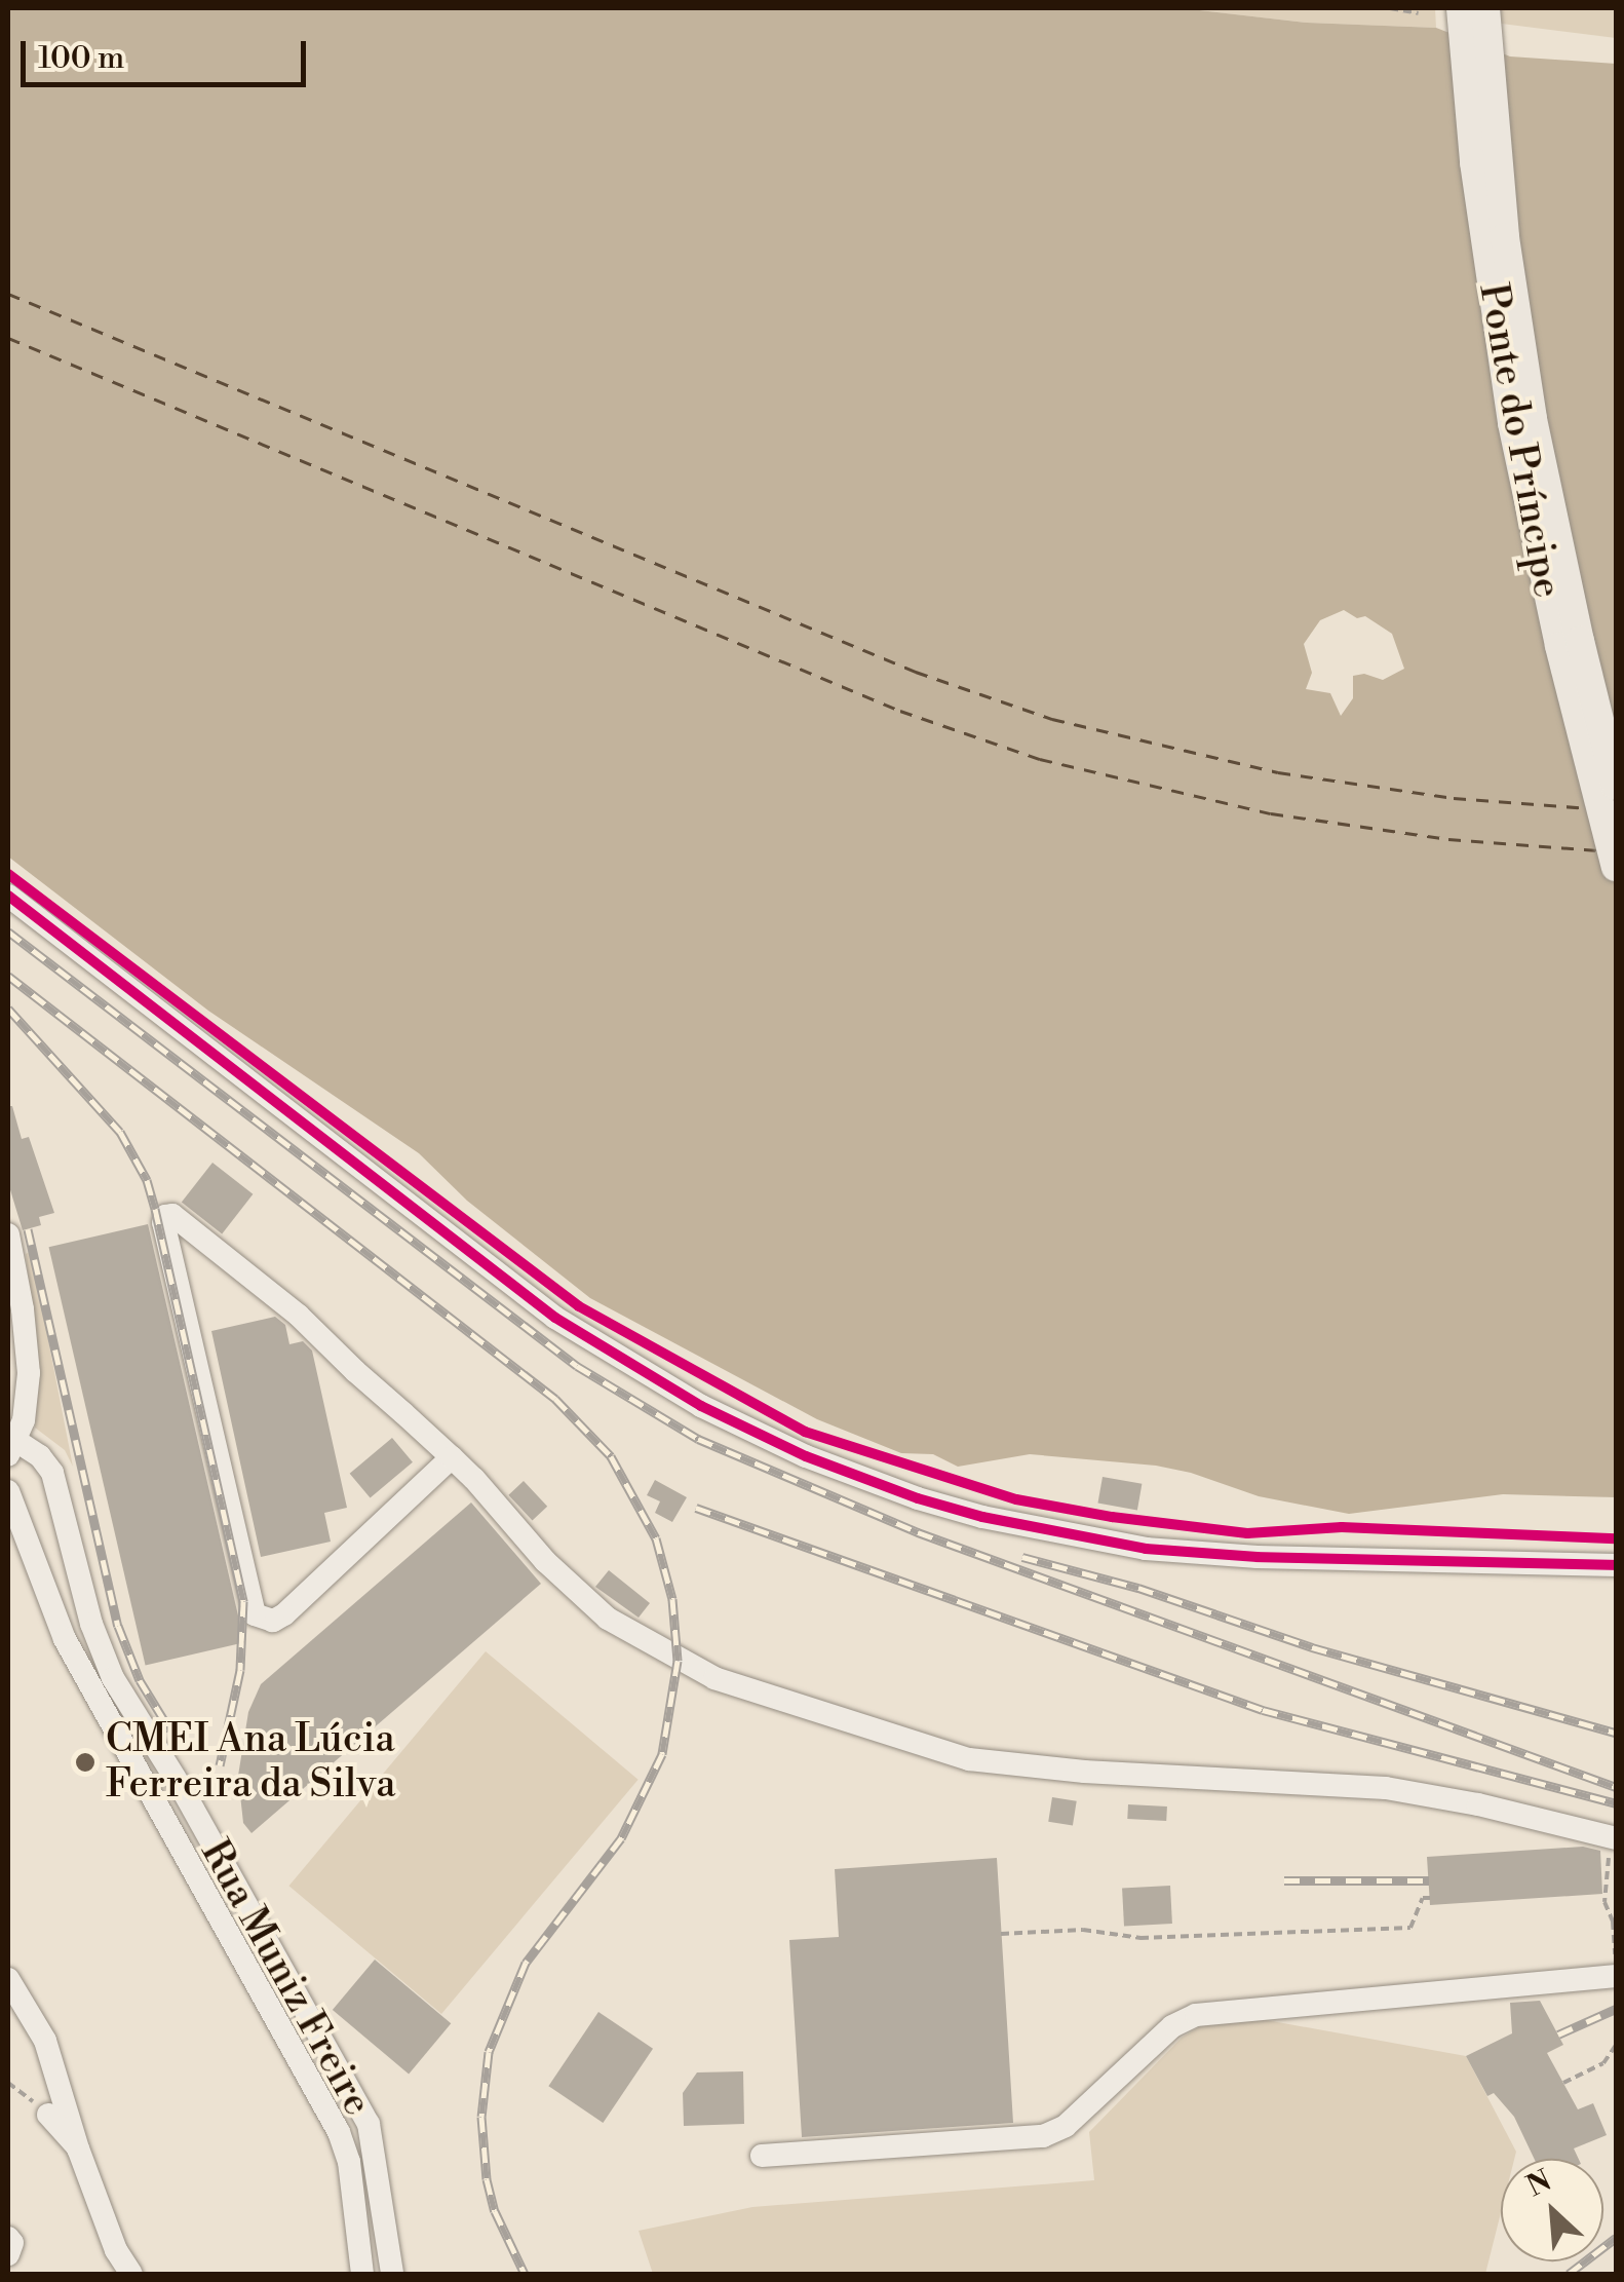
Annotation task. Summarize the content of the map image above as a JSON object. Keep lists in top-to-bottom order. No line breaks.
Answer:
{"streets":{"main road":["Ponte do Príncipe"],"street":["Rua Muniz Freire"]},"places":["CMEI Ana Lúcia Ferreira da Silva"],"scale_bar":"100 m","north":"top left"}
